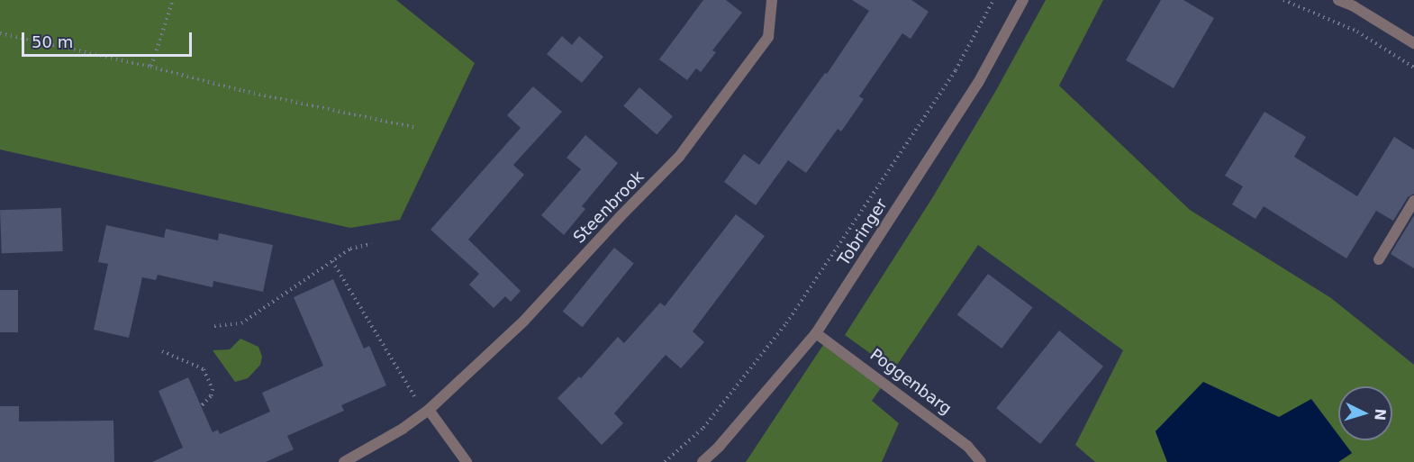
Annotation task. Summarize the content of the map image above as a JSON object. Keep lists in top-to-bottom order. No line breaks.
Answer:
{"streets":{"street":["Steenbrook","Tobringer","Poggenbarg"]},"crossings":[["Tobringer","Poggenbarg"]],"scale_bar":"50 m","north":"right"}
